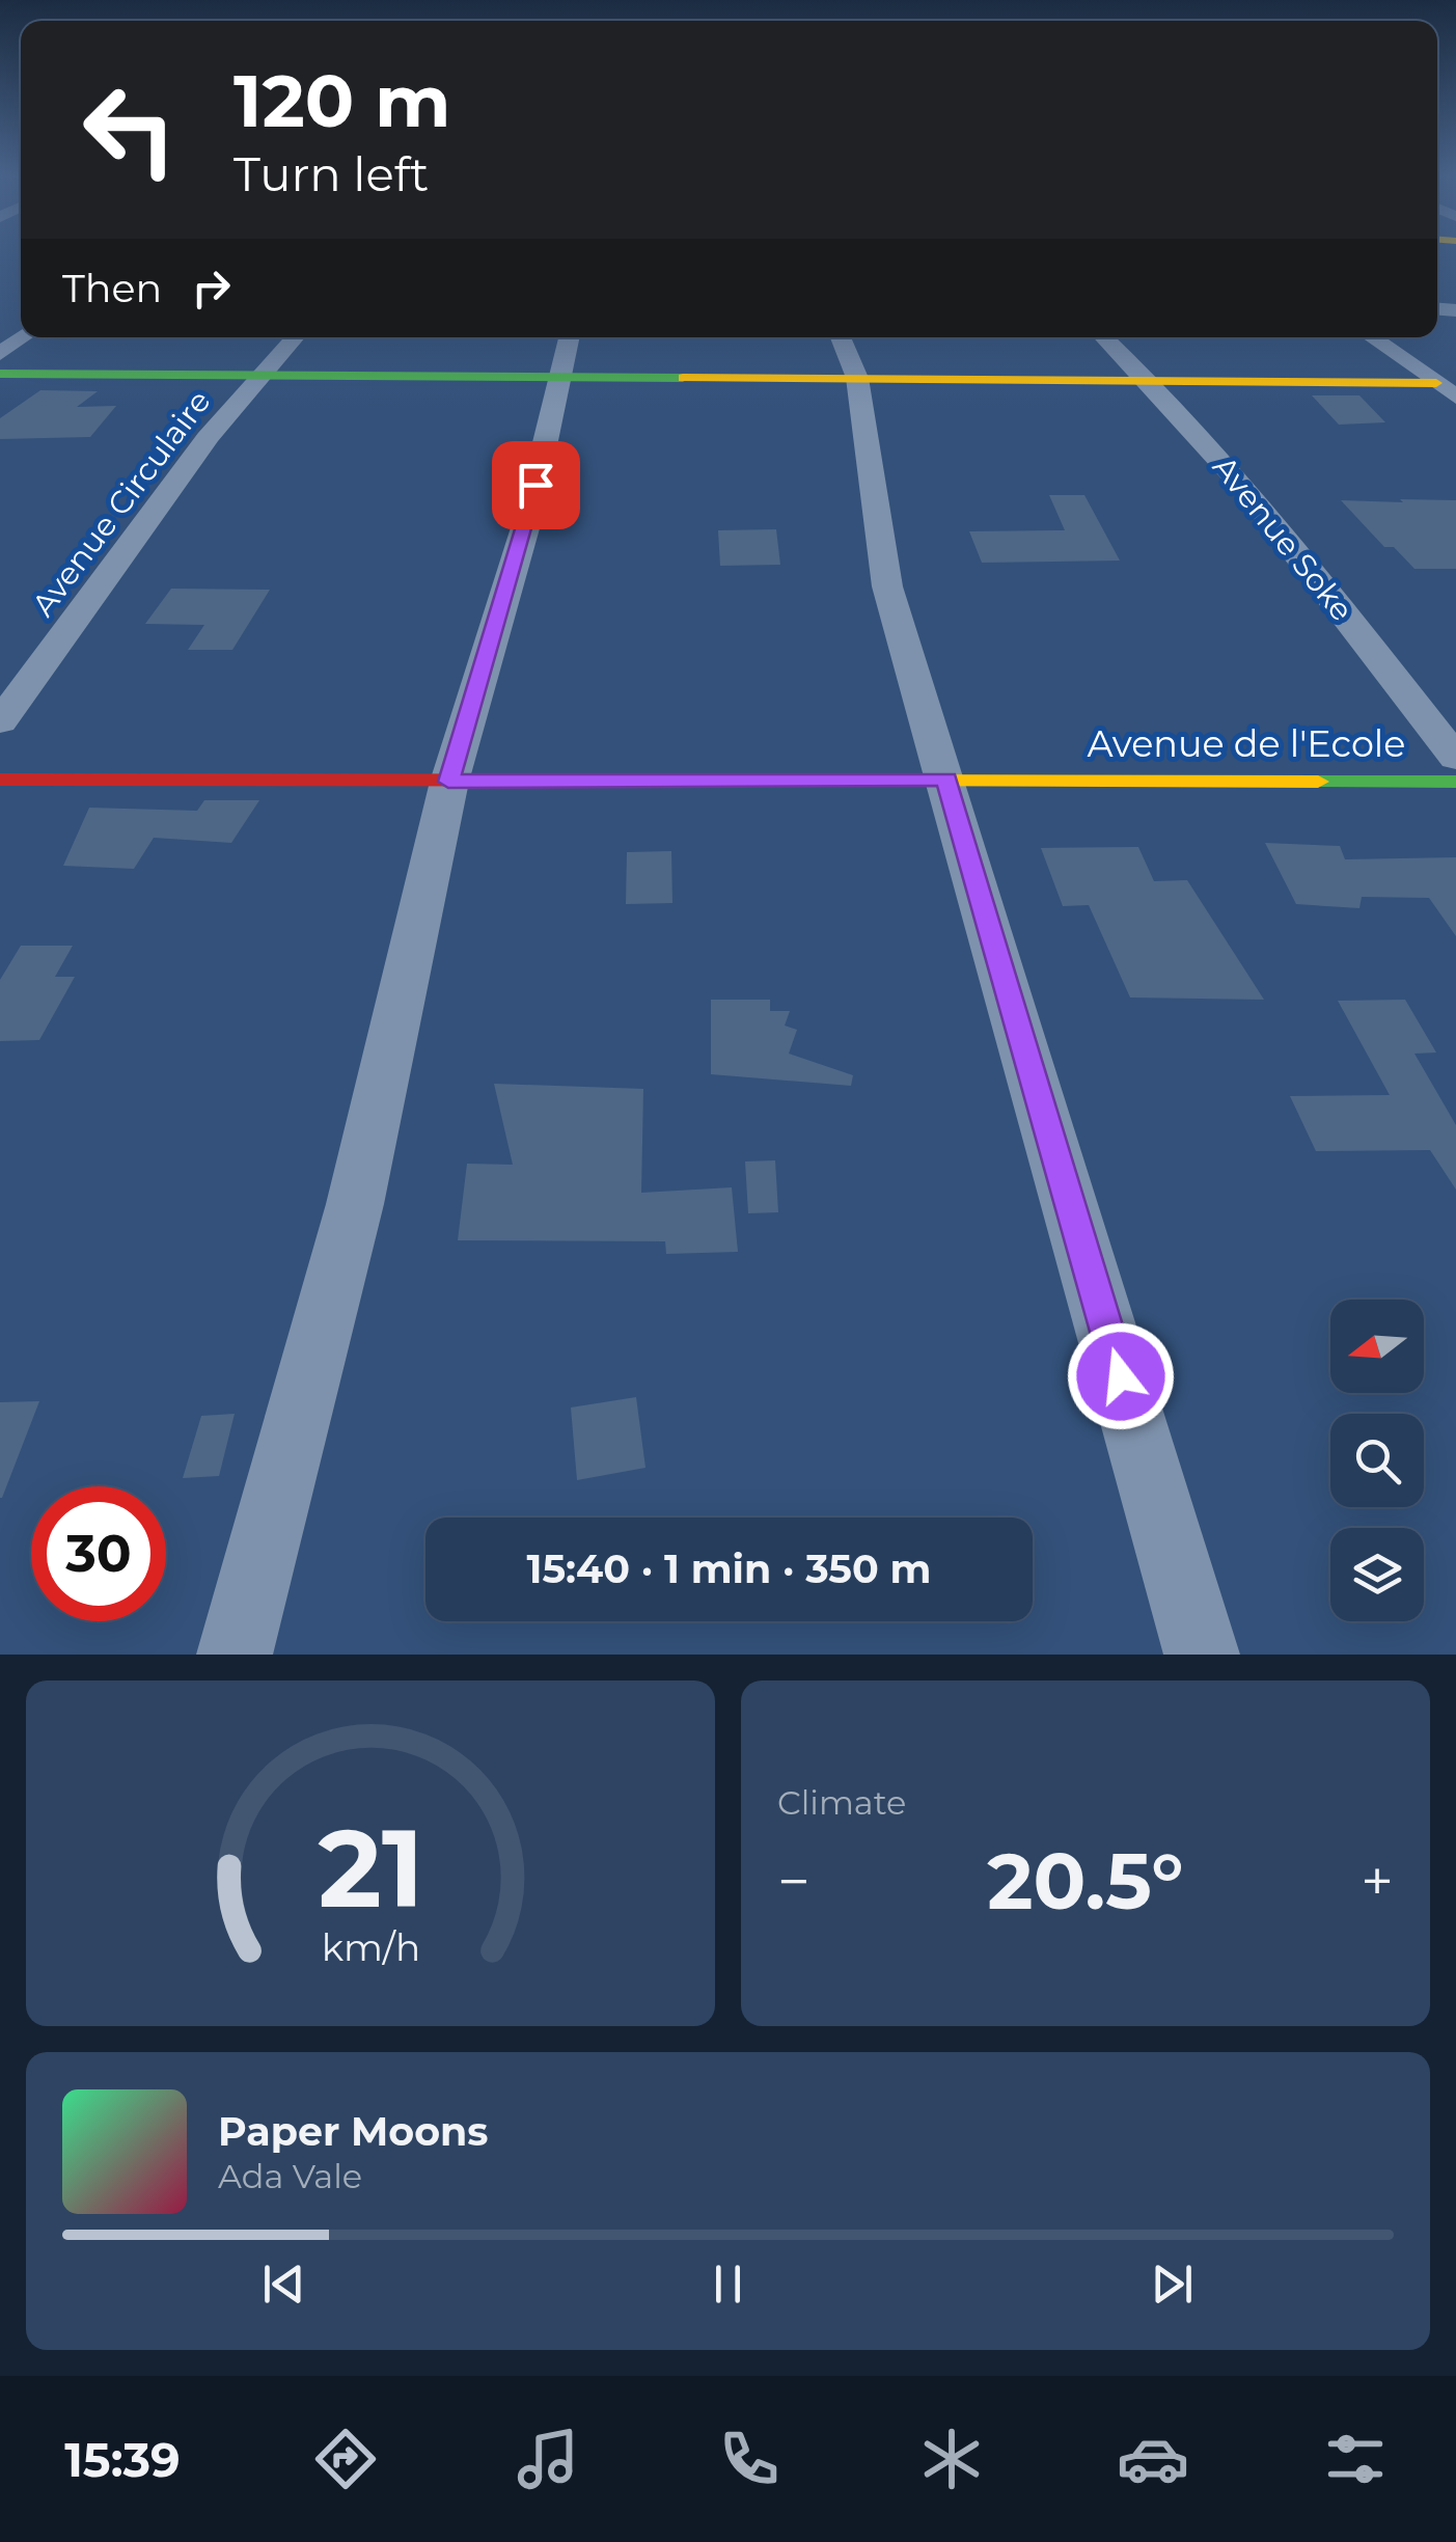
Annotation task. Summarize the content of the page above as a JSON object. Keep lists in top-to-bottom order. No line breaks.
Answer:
{"streets":{"street":["Avenue Circulaire","Avenue Soke","Avenue de l'Ecole"]},"north":"left","page":{"turn":["120 m","Turn left"],"then":"Then","limit":"30","trip":"15:40 · 1 min · 350 m","tile":"Climate","heat":["−","20.5°","+"],"song":["Paper Moons","Ada Vale"],"tabs":"15:39","gauge":["21","km/h"]}}
